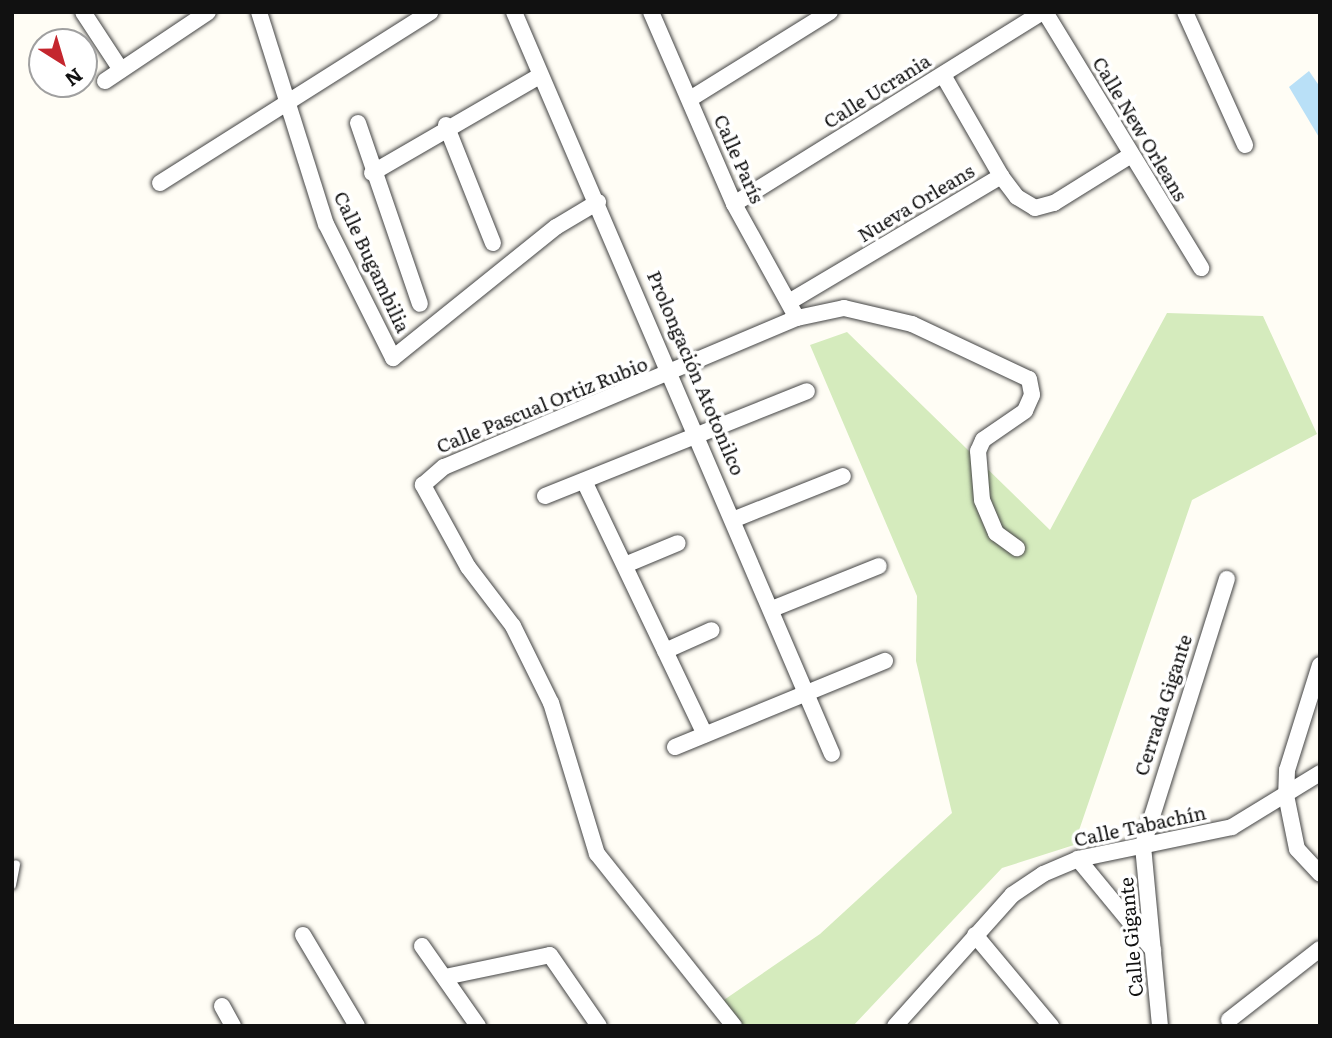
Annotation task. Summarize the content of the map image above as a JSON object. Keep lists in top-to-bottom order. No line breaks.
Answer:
{"streets":{"street":["Calle Ucrania","Calle New Orleans","Calle París","Nueva Orleans","Calle Bugambilia","Prolongación Atotonilco","Calle Pascual Ortiz Rubio","Cerrada Gigante","Calle Tabachín","Calle Gigante"]},"crossings":[["Calle Ucrania","Calle New Orleans"],["Calle Ucrania","Calle París"],["Calle New Orleans","Nueva Orleans"],["Calle París","Nueva Orleans"],["Calle París","Calle Pascual Ortiz Rubio"],["Calle Bugambilia","Prolongación Atotonilco"],["Prolongación Atotonilco","Calle Pascual Ortiz Rubio"],["Cerrada Gigante","Calle Tabachín"],["Cerrada Gigante","Calle Gigante"],["Calle Tabachín","Calle Gigante"]],"north":"bottom right"}
